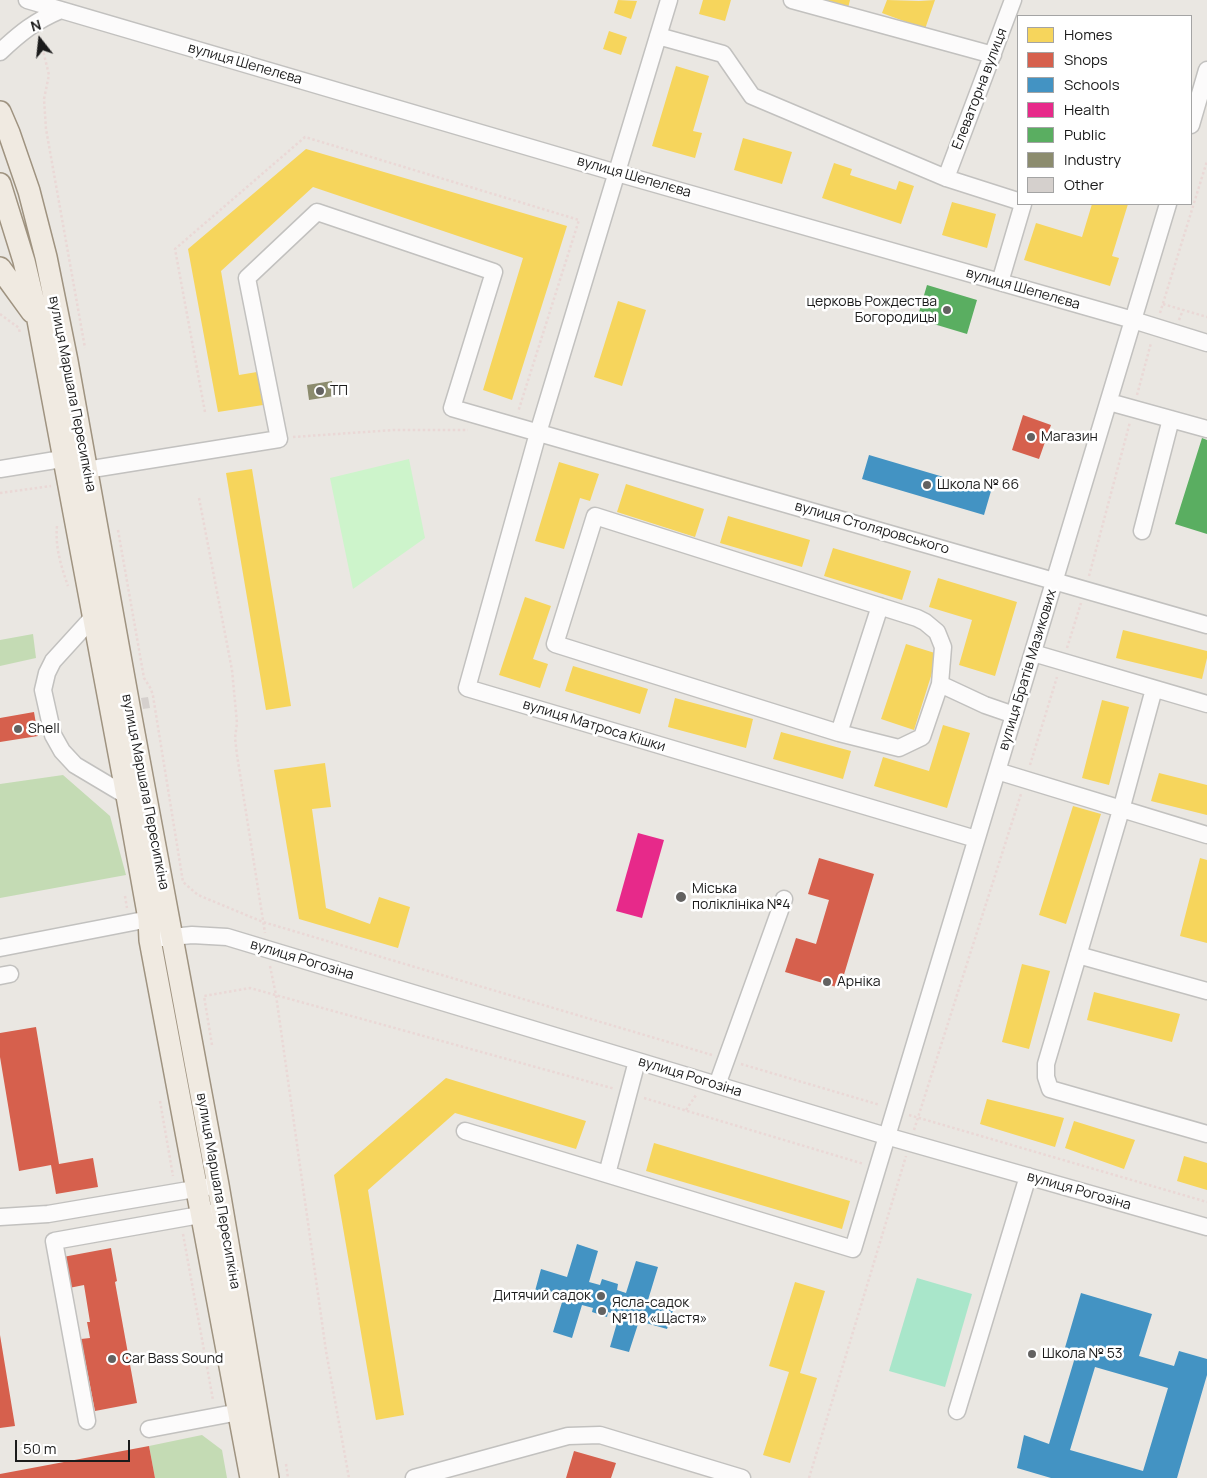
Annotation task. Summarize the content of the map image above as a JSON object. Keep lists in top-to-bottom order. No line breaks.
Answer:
{"streets":{"main road":["вулиця Маршала Пересипкіна"],"street":["вулиця Шепелєва","Елеваторна вулиця","вулиця Столяровського","вулиця Братів Мазикових","вулиця Матроса Кішки","вулиця Рогозіна"]},"crossings":[["вулиця Шепелєва","вулиця Братів Мазикових"],["вулиця Маршала Пересипкіна","вулиця Рогозіна"],["вулиця Столяровського","вулиця Братів Мазикових"],["вулиця Столяровського","вулиця Матроса Кішки"],["вулиця Братів Мазикових","вулиця Матроса Кішки"],["вулиця Братів Мазикових","вулиця Рогозіна"]],"places":["церковь Рождества Богородицы","ТП","Магазин","Школа № 66","Shell","Міська поліклініка №4","Арніка","Дитячий садок","Ясла-садок №118 «Щастя»","Школа № 53","Car Bass Sound"],"legend":["Homes","Shops","Schools","Health","Public","Industry","Other"],"scale_bar":"50 m","north":"top"}
